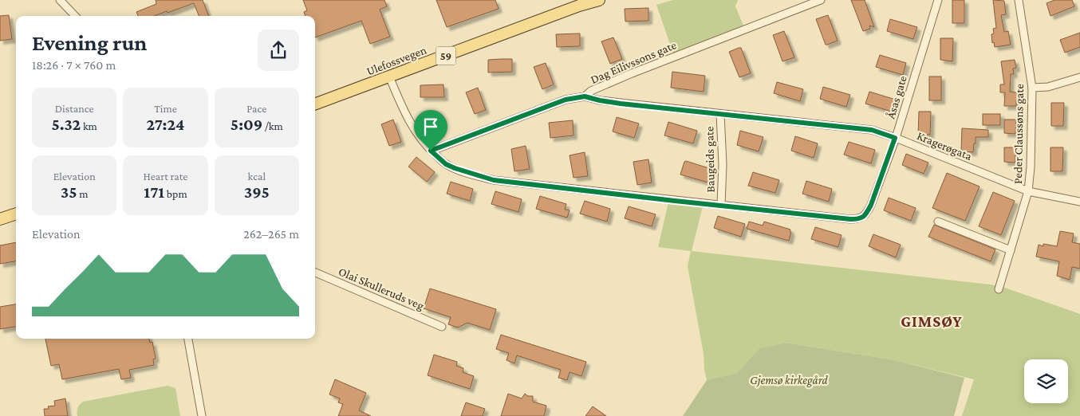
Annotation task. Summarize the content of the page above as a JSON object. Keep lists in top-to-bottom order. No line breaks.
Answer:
{"streets":{"main road":["59","Ulefossvegen"],"street":["Dag Eilivssons gate","Åsas gate","Peder Claussøns gate","Kragerøgata","Baugeids gate","Olai Skulleruds veg"]},"crossings":[["Ulefossvegen","Baugeids gate"],["Dag Eilivssons gate","Kragerøgata"],["Dag Eilivssons gate","Baugeids gate"],["Åsas gate","Kragerøgata"],["Åsas gate","Baugeids gate"],["Peder Claussøns gate","Kragerøgata"],["Kragerøgata","Baugeids gate"]],"districts":["GIMSØY"],"parks":["Gjemsø kirkegård"],"page":{"heading":["Evening run","18:26 · 7 × 760 m"],"stats":[["Distance","5.32 km"],["Time","27:24"],["Pace","5:09 /km"],["Elevation","35 m"],["Heart rate","171 bpm"],["kcal","395"]],"chart":["Elevation","262–265 m"]}}
